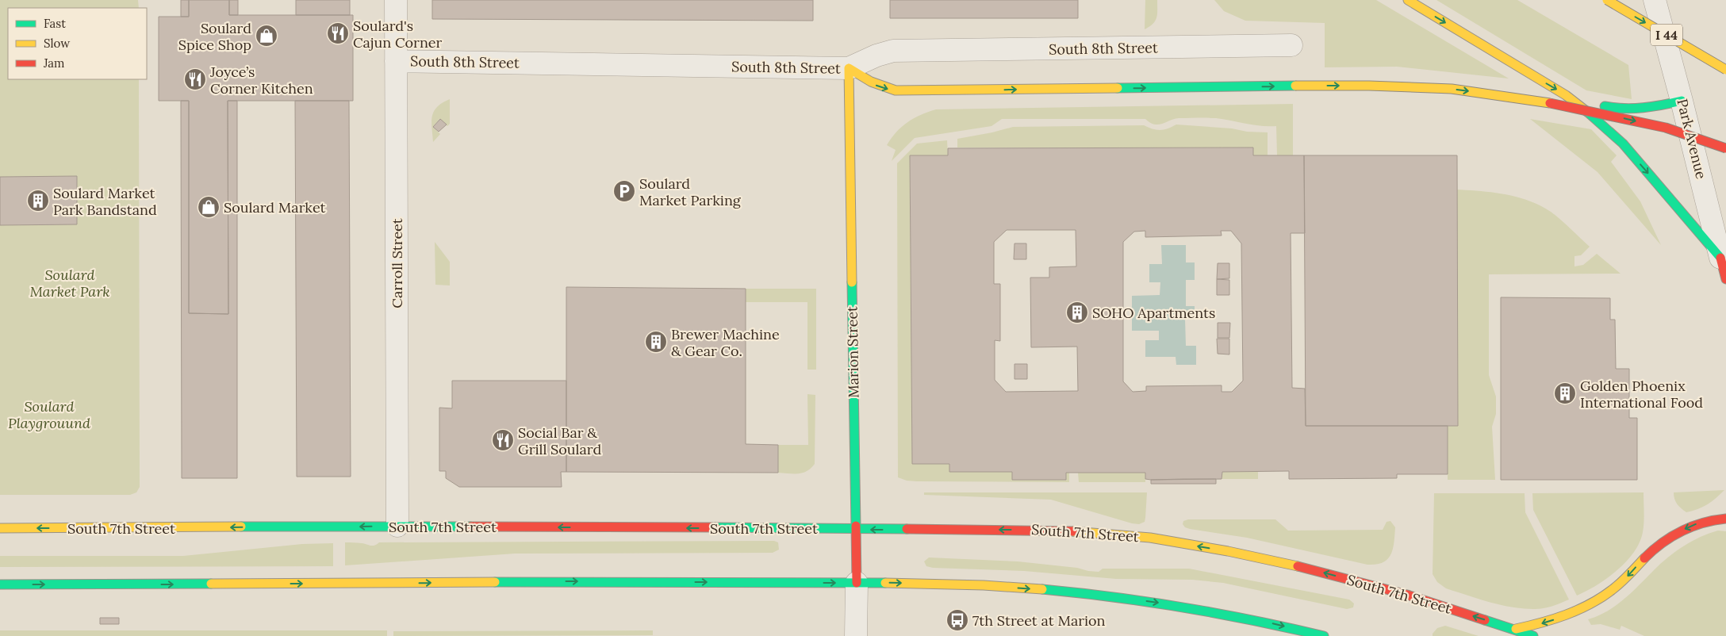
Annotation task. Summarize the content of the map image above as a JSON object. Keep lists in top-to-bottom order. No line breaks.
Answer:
{"streets":{"main road":["I 44","Park Avenue","Marion Street","South 7th Street"],"street":["South 8th Street","Carroll Street"]},"crossings":[["South 8th Street","Carroll Street"],["South 8th Street","Marion Street"],["Carroll Street","South 7th Street"],["Marion Street","South 7th Street"]],"parks":["Soulard Market Park","Soulard Playgrouund"],"places":{"restaurant":["Soulard's Cajun Corner","Joyce’s Corner Kitchen","Social Bar & Grill Soulard"],"shop":["Soulard Spice Shop","Soulard Market"],"parking":["Soulard Market Parking"],"building":["Soulard Market Park Bandstand","SOHO Apartments","Brewer Machine & Gear Co.","Golden Phoenix International Food"],"bus stop":["7th Street at Marion"]},"legend":["Fast","Slow","Jam"]}
